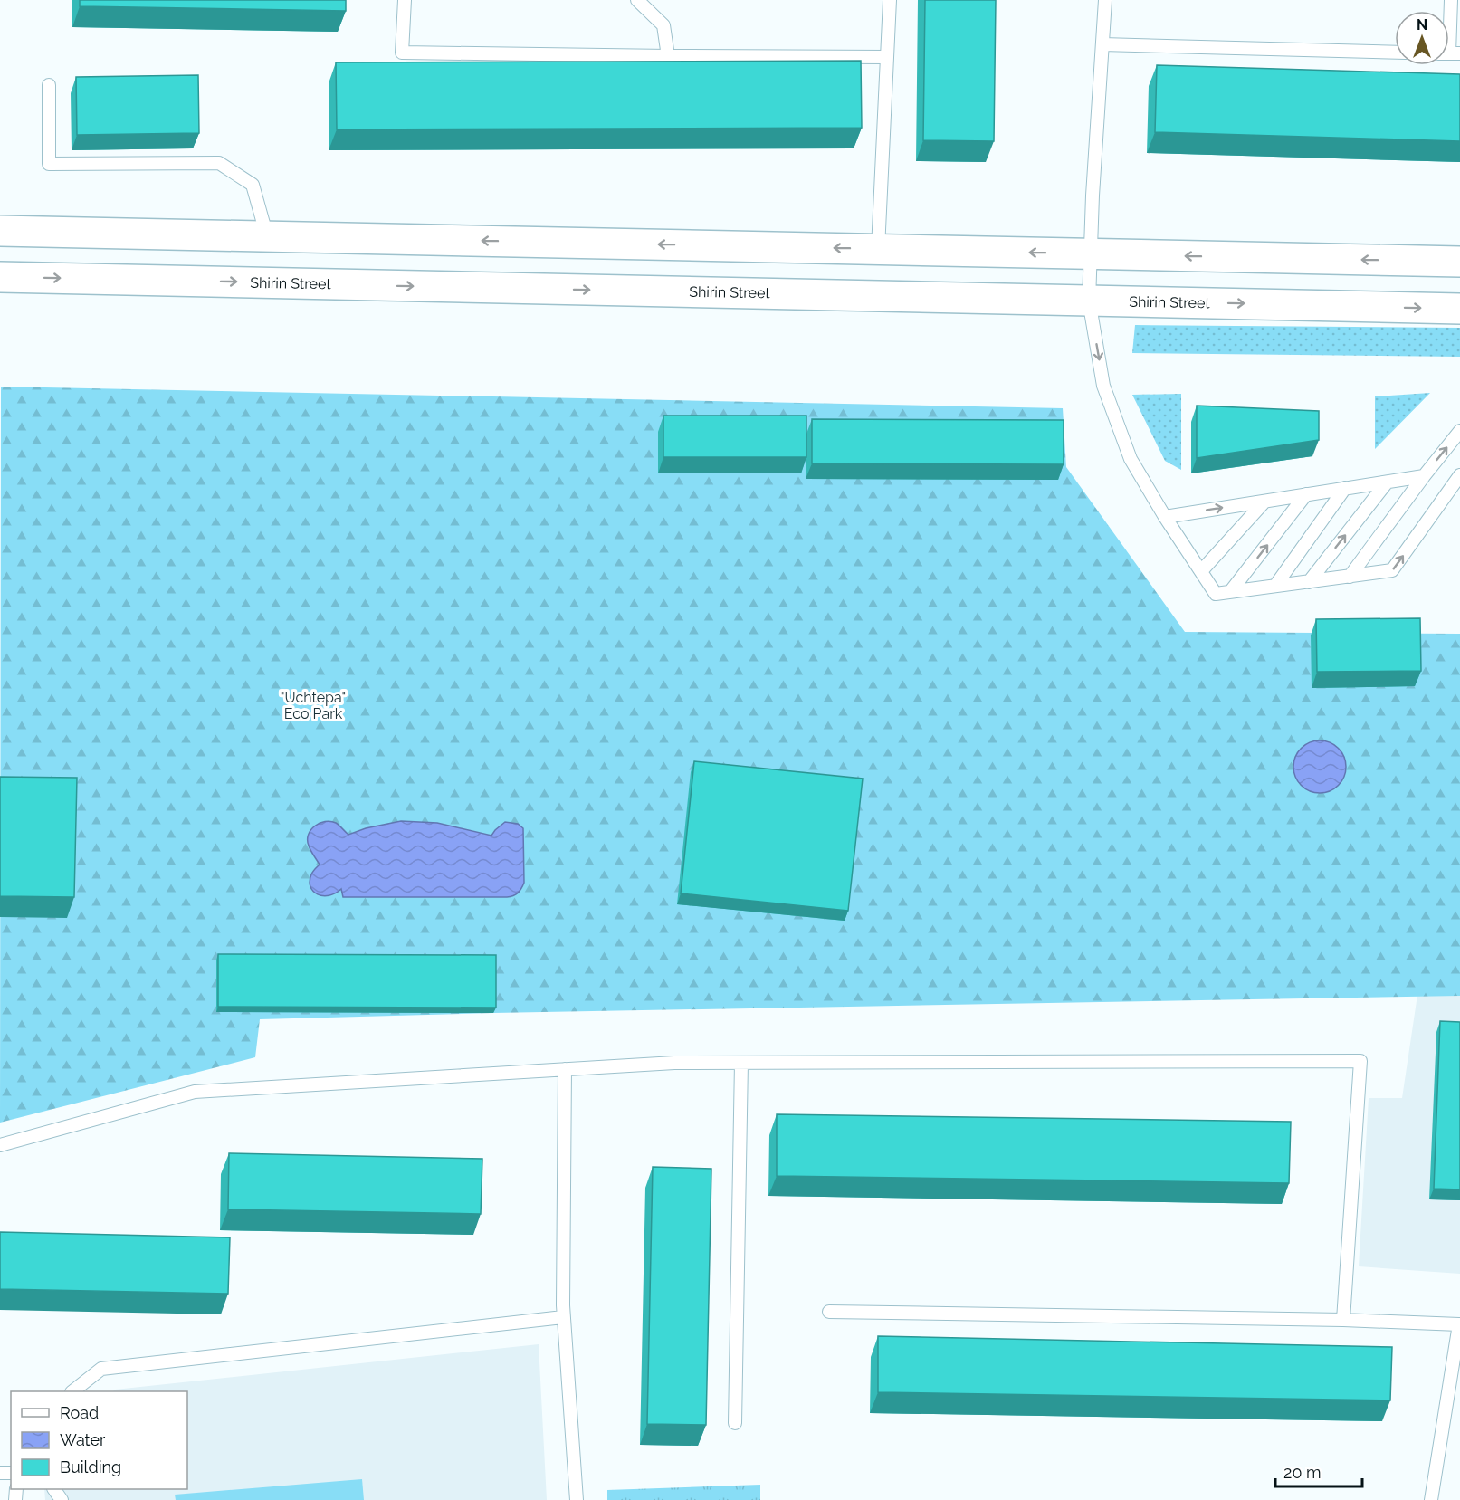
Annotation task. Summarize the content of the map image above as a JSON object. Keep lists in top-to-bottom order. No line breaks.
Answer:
{"streets":{"main road":["Shirin Street"]},"parks":["\"Uchtepa\" Eco Park"],"legend":["Road","Water","Building"],"scale_bar":"20 m","north":"top"}
